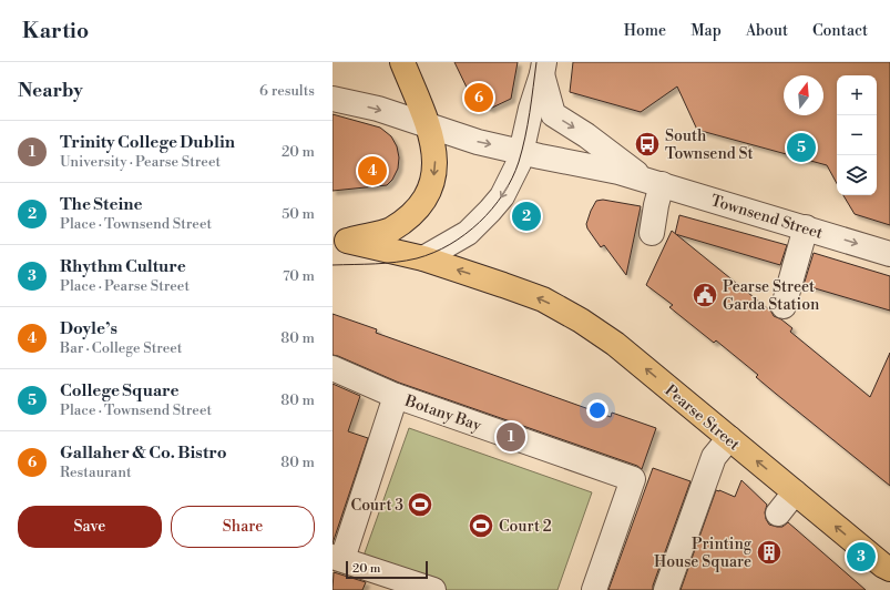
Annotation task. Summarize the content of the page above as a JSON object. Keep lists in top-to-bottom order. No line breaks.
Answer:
{"streets":{"main road":["Pearse Street"],"street":["Townsend Street","Botany Bay"]},"one_way":["Townsend Street","Pearse Street"],"places":{"bus stop":["South Townsend St"],"public building":["Pearse Street Garda Station"],"sports":["Court 3","Court 2"],"building":["Printing House Square"]},"scale_bar":"20 m","north":"top","page":{"header":"Kartio","nav":["Home","Map","About","Contact"],"heading":["Nearby","6 results"],"map_buttons":["+","−"],"pins":["6","5","4","2","1","3"],"list":[{"mark":"1","name":"Trinity College Dublin","note":"University · Pearse Street","value":"20 m"},{"mark":"2","name":"The Steine","note":"Place · Townsend Street","value":"50 m"},{"mark":"3","name":"Rhythm Culture","note":"Place · Pearse Street","value":"70 m"},{"mark":"4","name":"Doyle’s","note":"Bar · College Street","value":"80 m"},{"mark":"5","name":"College Square","note":"Place · Townsend Street","value":"80 m"},{"mark":"6","name":"Gallaher & Co. Bistro","note":"Restaurant","value":"80 m"}],"buttons":["Save","Share"],"scale":"20 m"}}
